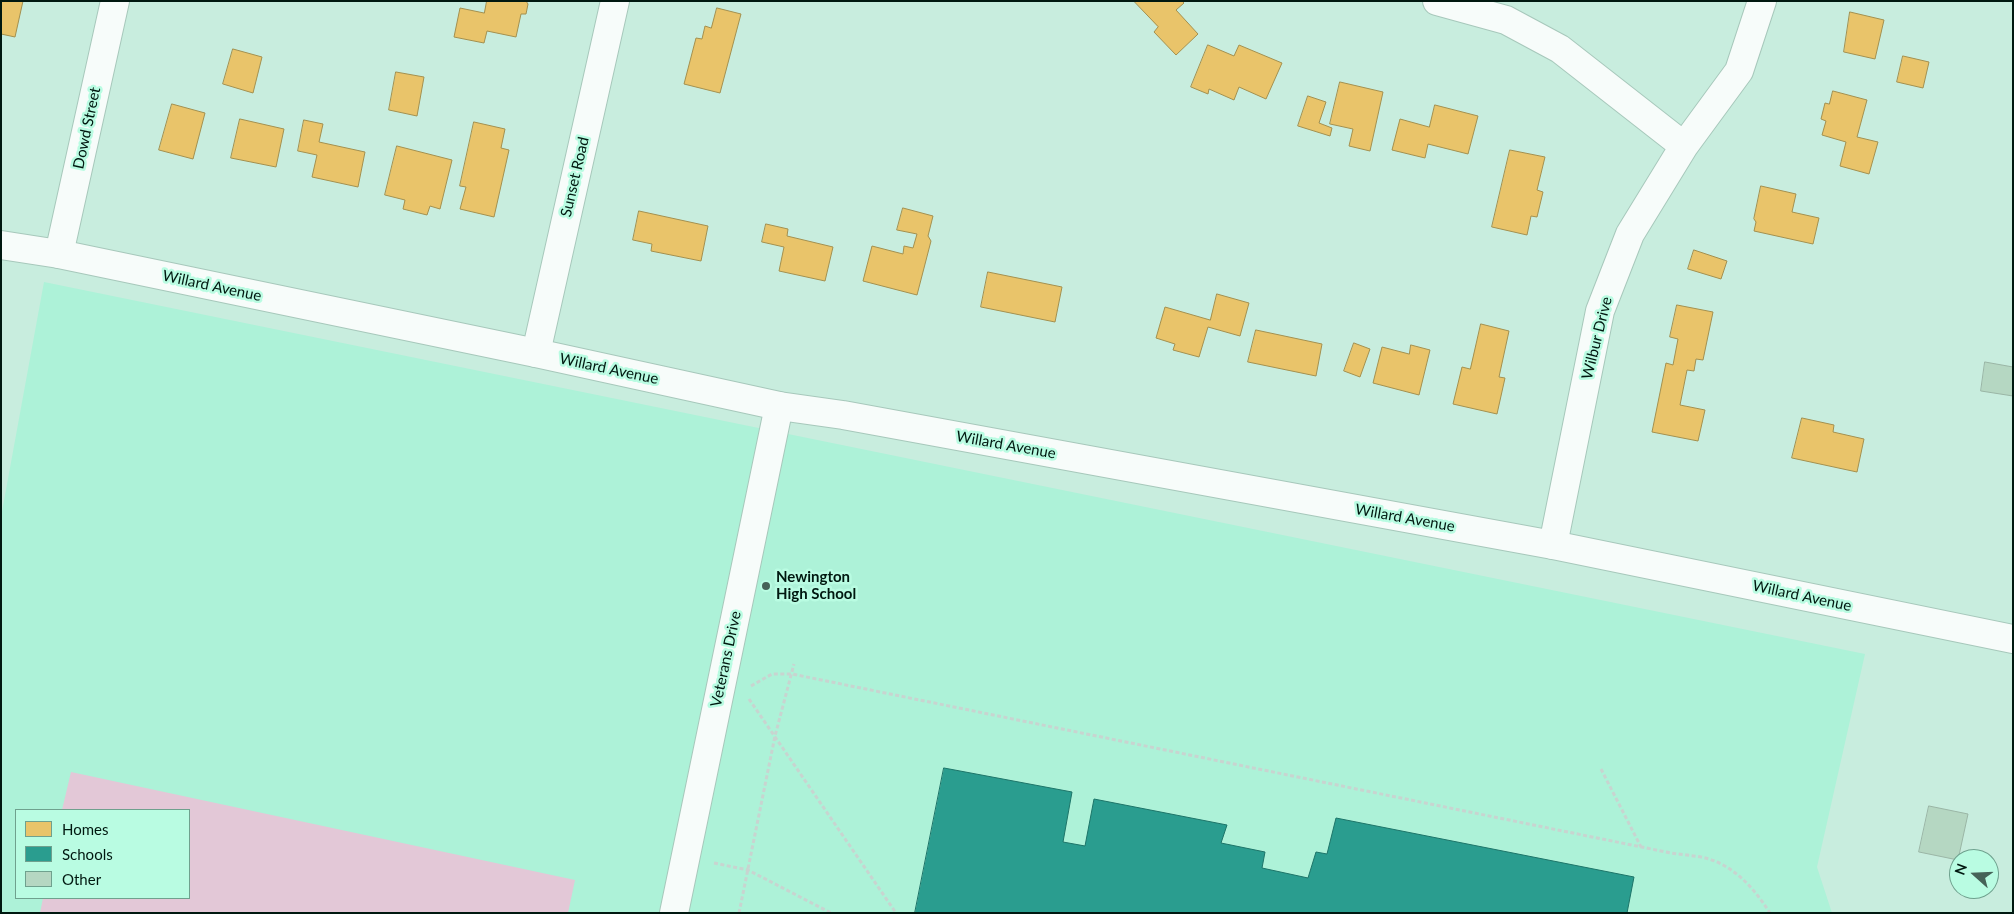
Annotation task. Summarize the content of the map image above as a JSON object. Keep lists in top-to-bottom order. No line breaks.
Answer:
{"streets":{"main road":["Dowd Street","Sunset Road","Willard Avenue","Wilbur Drive","Veterans Drive"]},"crossings":[["Dowd Street","Willard Avenue"],["Sunset Road","Willard Avenue"],["Willard Avenue","Wilbur Drive"],["Willard Avenue","Veterans Drive"]],"places":["Newington High School"],"legend":["Homes","Schools","Other"],"north":"left"}
